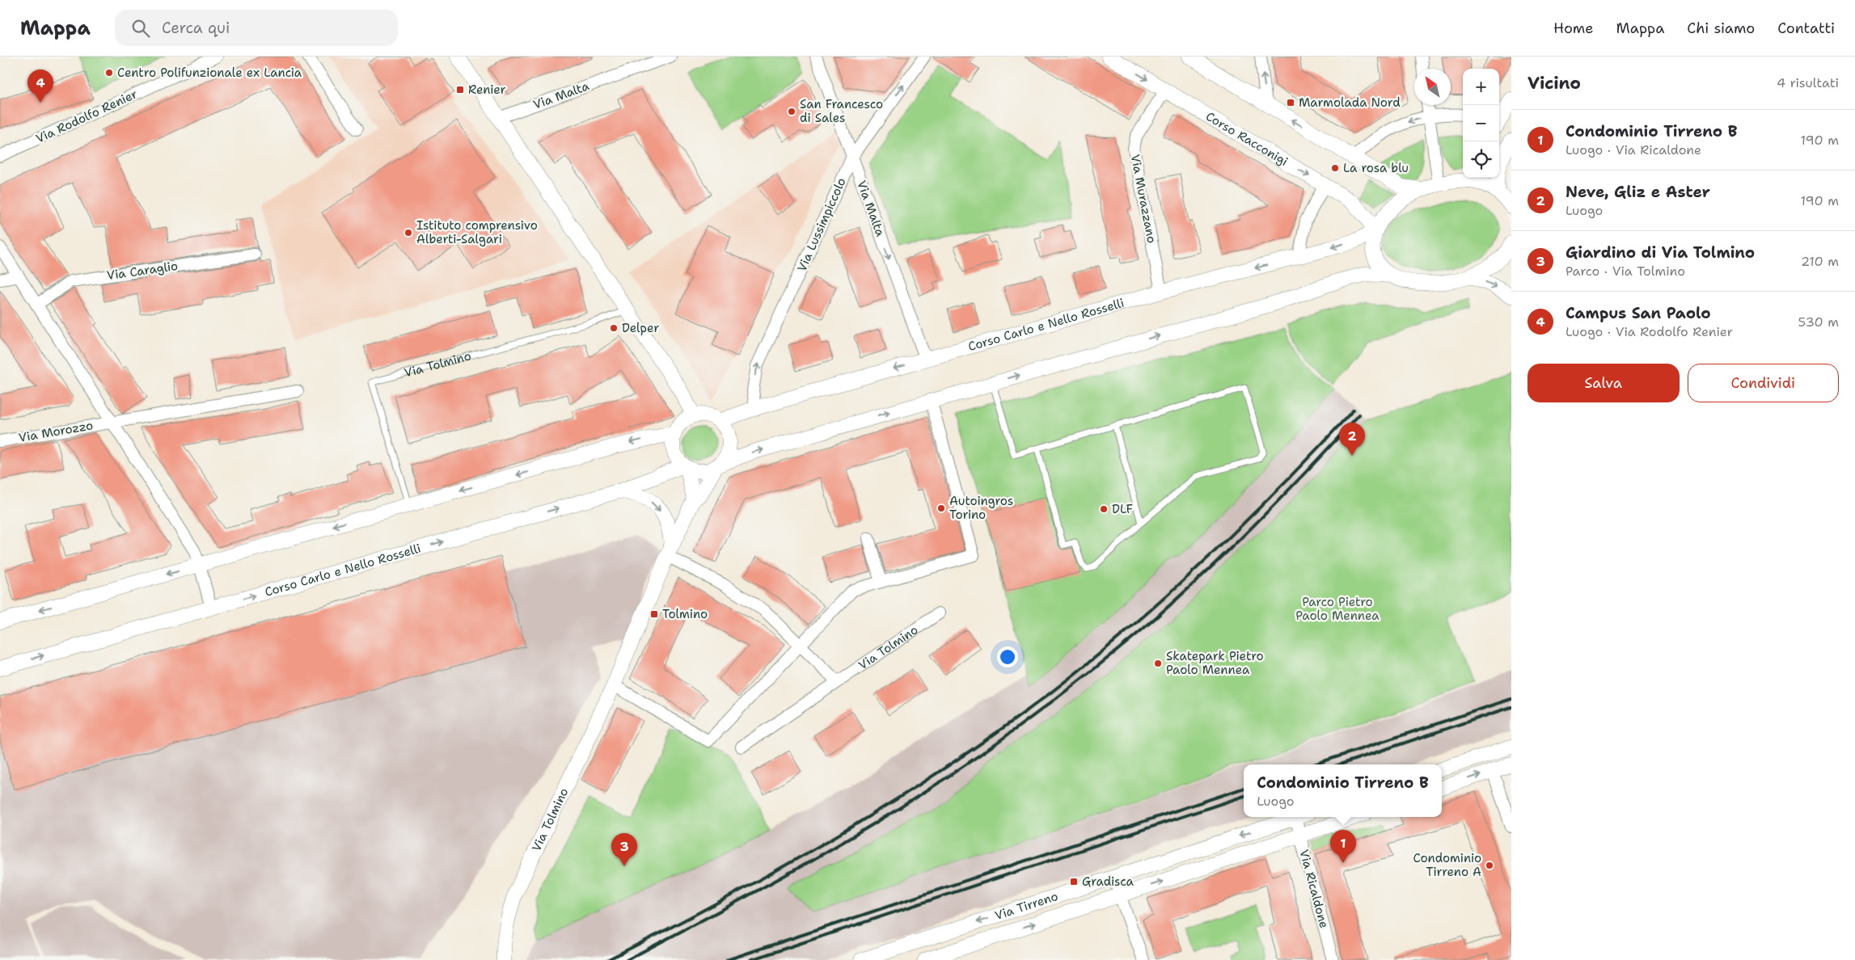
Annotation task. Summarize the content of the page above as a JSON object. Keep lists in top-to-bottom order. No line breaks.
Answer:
{"streets":{"street":["Via Malta","Via Rodolfo Renier","Corso Racconigi","Via Murazzano","Via Lussimpiccolo","Via Caraglio","Corso Carlo e Nello Rosselli","Via Tolmino","Via Morozzo","Via Ricaldone","Via Tirreno"]},"crossings":[["Via Malta","Via Lussimpiccolo"],["Via Malta","Corso Carlo e Nello Rosselli"],["Corso Racconigi","Via Murazzano"],["Corso Racconigi","Corso Carlo e Nello Rosselli"],["Via Murazzano","Corso Carlo e Nello Rosselli"],["Via Lussimpiccolo","Corso Carlo e Nello Rosselli"],["Corso Carlo e Nello Rosselli","Via Tolmino"],["Via Ricaldone","Via Tirreno"]],"one_way":["Via Malta","Via Lussimpiccolo"],"parks":["Parco Pietro Paolo Mennea"],"places":{"other":["Centro Polifunzionale ex Lancia","San Francesco di Sales","La rosa blu","Istituto comprensivo Alberti-Salgari","Delper","Autoingros Torino","DLF","Skatepark Pietro Paolo Mennea","Condominio Tirreno A"],"transit":["Renier","Marmolada Nord","Tolmino","Gradisca"]},"north":"top left","page":{"header":"Mappa","search":"Cerca qui","nav":["Home","Mappa","Chi siamo","Contatti"],"heading":["Vicino","4 risultati"],"map_buttons":["+","−"],"pins":["4","2","1","3"],"list":[{"mark":"1","name":"Condominio Tirreno B","note":"Luogo · Via Ricaldone","value":"190 m"},{"mark":"2","name":"Neve, Gliz e Aster","note":"Luogo","value":"190 m"},{"mark":"3","name":"Giardino di Via Tolmino","note":"Parco · Via Tolmino","value":"210 m"},{"mark":"4","name":"Campus San Paolo","note":"Luogo · Via Rodolfo Renier","value":"530 m"}],"buttons":["Salva","Condividi"],"popup":["Condominio Tirreno B","Luogo"]}}
